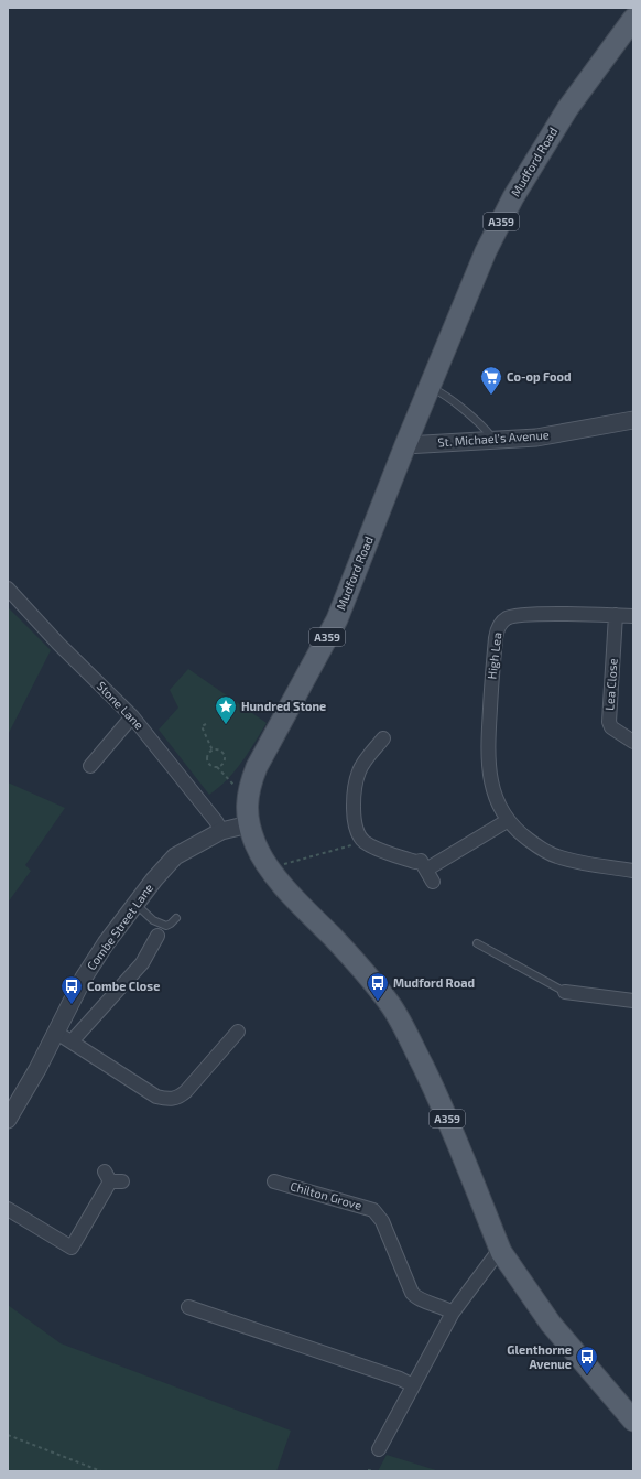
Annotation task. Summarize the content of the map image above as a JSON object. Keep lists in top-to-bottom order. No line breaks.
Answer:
{"streets":{"main road":["Mudford Road","A359"],"street":["St. Michael's Avenue","High Lea","Lea Close","Stone Lane","Combe Street Lane","Chilton Grove"]},"crossings":[["Mudford Road","St. Michael's Avenue"],["Mudford Road","Combe Street Lane"],["High Lea","Lea Close"],["Stone Lane","Combe Street Lane"]],"places":{"supermarket":["Co-op Food"],"place":["Hundred Stone"],"bus stop":["Mudford Road","Combe Close","Glenthorne Avenue"]}}
